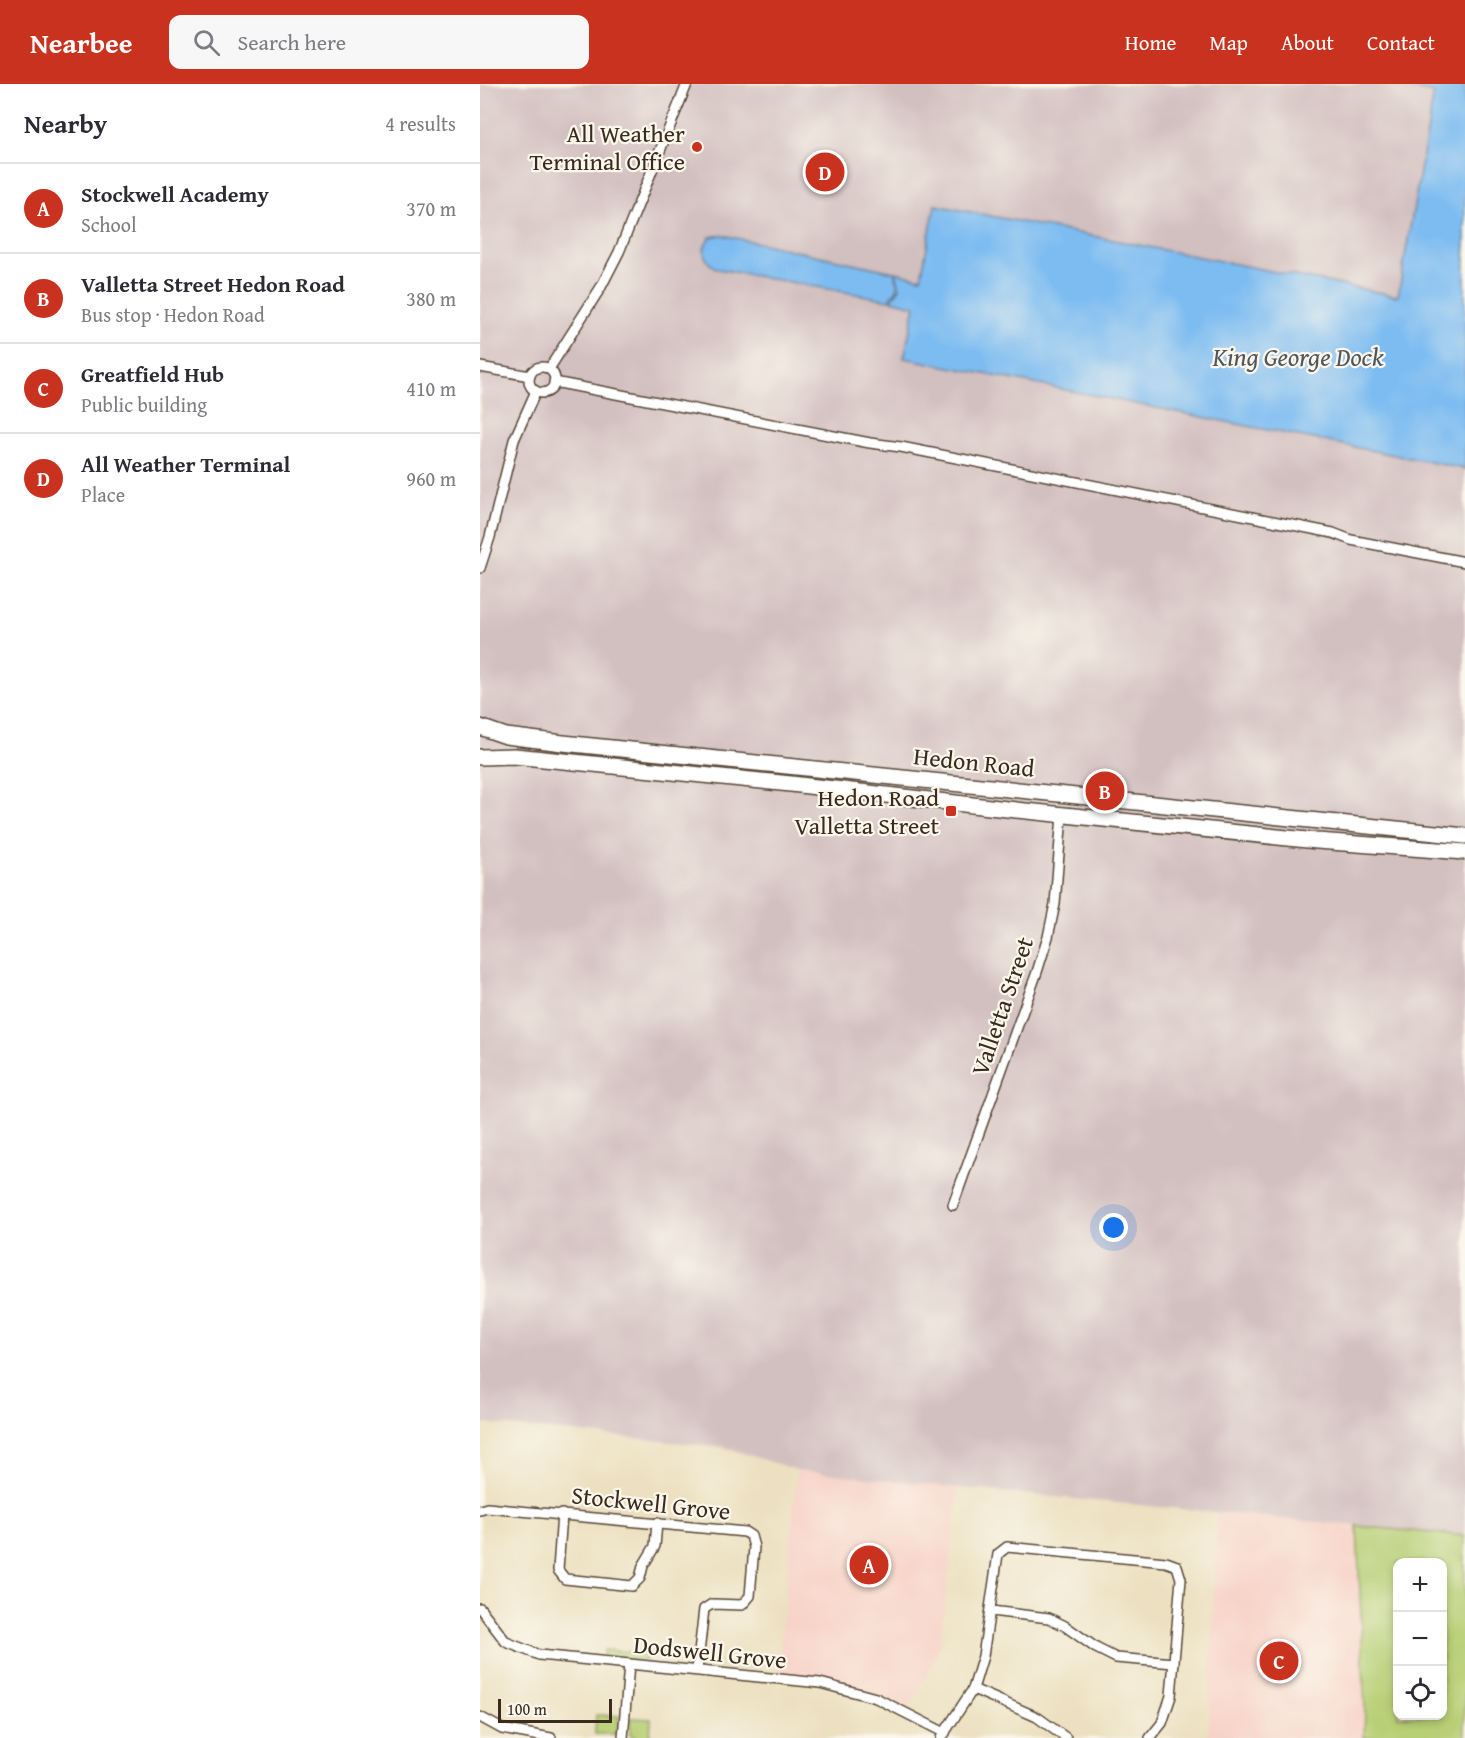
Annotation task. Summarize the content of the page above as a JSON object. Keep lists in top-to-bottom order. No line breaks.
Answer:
{"streets":{"highway":["Hedon Road"],"street":["Valletta Street","Stockwell Grove","Dodswell Grove"]},"crossings":[["Hedon Road","Valletta Street"],["Stockwell Grove","Dodswell Grove"]],"water":["King George Dock"],"places":{"other":["All Weather Terminal Office"],"transit":["Hedon Road Valletta Street"]},"scale_bar":"100 m","page":{"header":"Nearbee","search":"Search here","nav":["Home","Map","About","Contact"],"heading":["Nearby","4 results"],"pins":["D","B","A","C"],"list":[{"mark":"A","name":"Stockwell Academy","note":"School","value":"370 m"},{"mark":"B","name":"Valletta Street Hedon Road","note":"Bus stop · Hedon Road","value":"380 m"},{"mark":"C","name":"Greatfield Hub","note":"Public building","value":"410 m"},{"mark":"D","name":"All Weather Terminal","note":"Place","value":"960 m"}],"map_buttons":["+","−"],"scale":"100 m"}}
